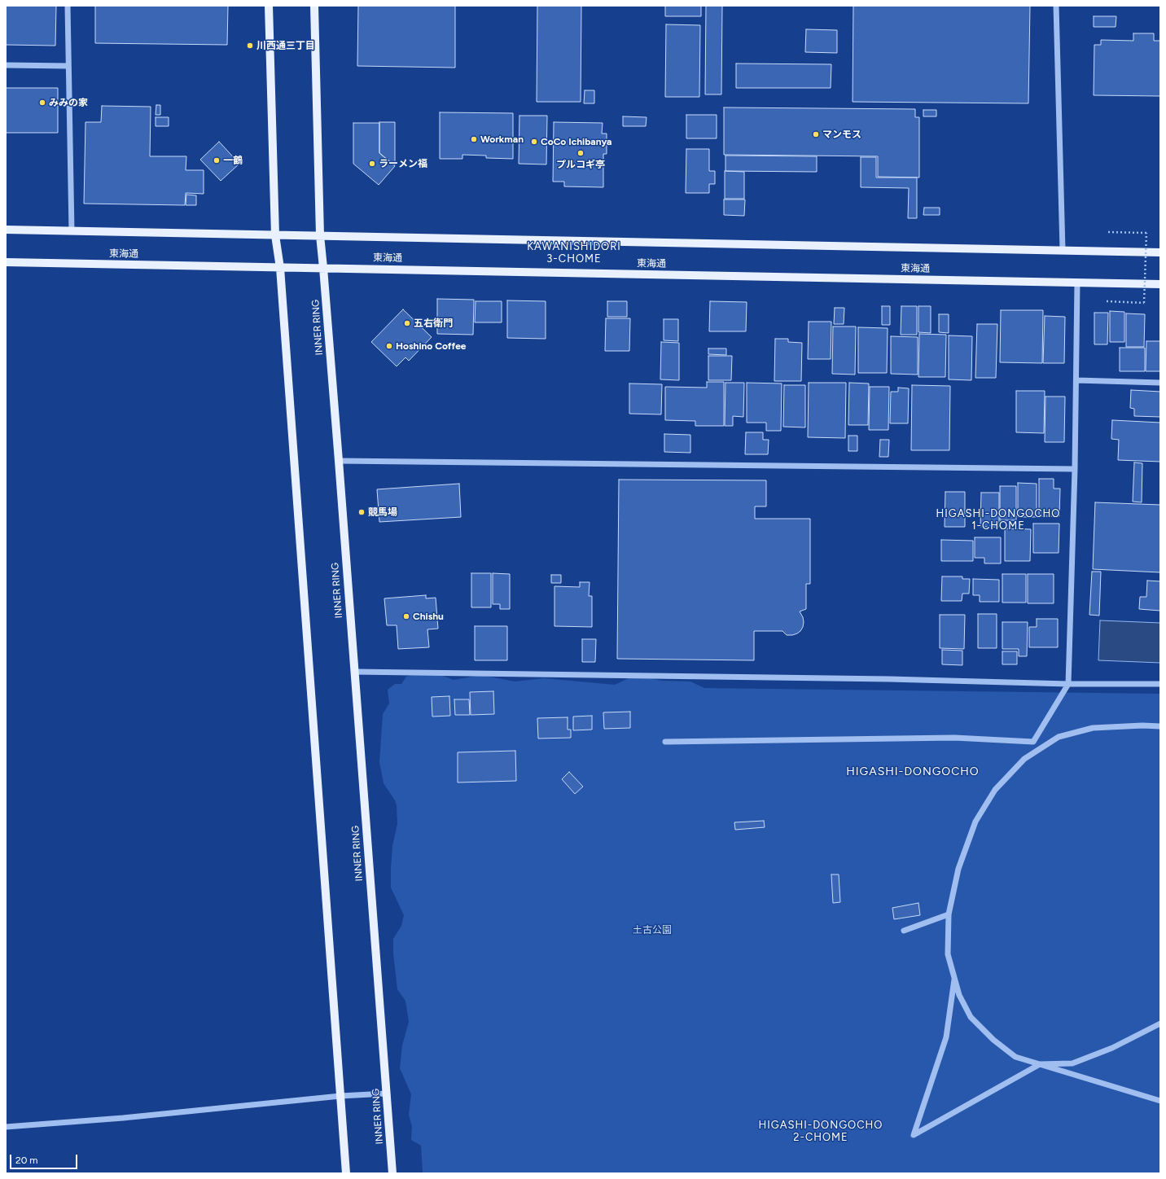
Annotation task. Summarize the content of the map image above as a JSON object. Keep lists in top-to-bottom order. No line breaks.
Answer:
{"streets":{"main road":["東海通","INNER RING"]},"crossings":[["東海通","INNER RING"]],"districts":["KAWANISHIDORI 3-CHOME","HIGASHI-DONGOCHO 1-CHOME","HIGASHI-DONGOCHO","HIGASHI-DONGOCHO 2-CHOME"],"parks":["土古公園"],"places":["川西通三丁目","みみの家","マンモス","Workman","CoCo Ichibanya","プルコギ亭","一鶴","ラーメン福","五右衛門","Hoshino Coffee","競馬場","Chishu"],"scale_bar":"20 m"}
